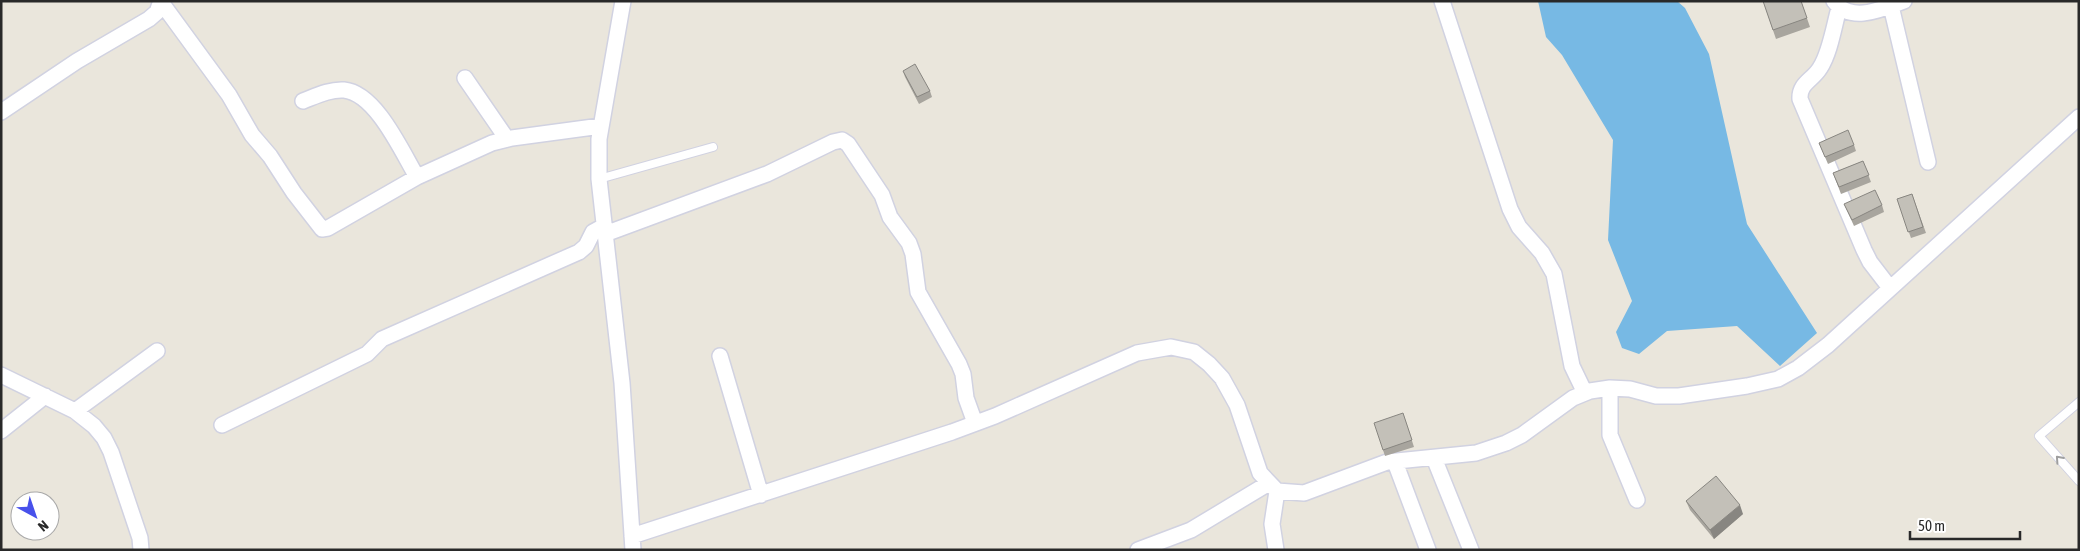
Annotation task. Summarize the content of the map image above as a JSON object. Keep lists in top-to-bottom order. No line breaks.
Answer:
{"scale_bar":"50 m","north":"bottom right"}
